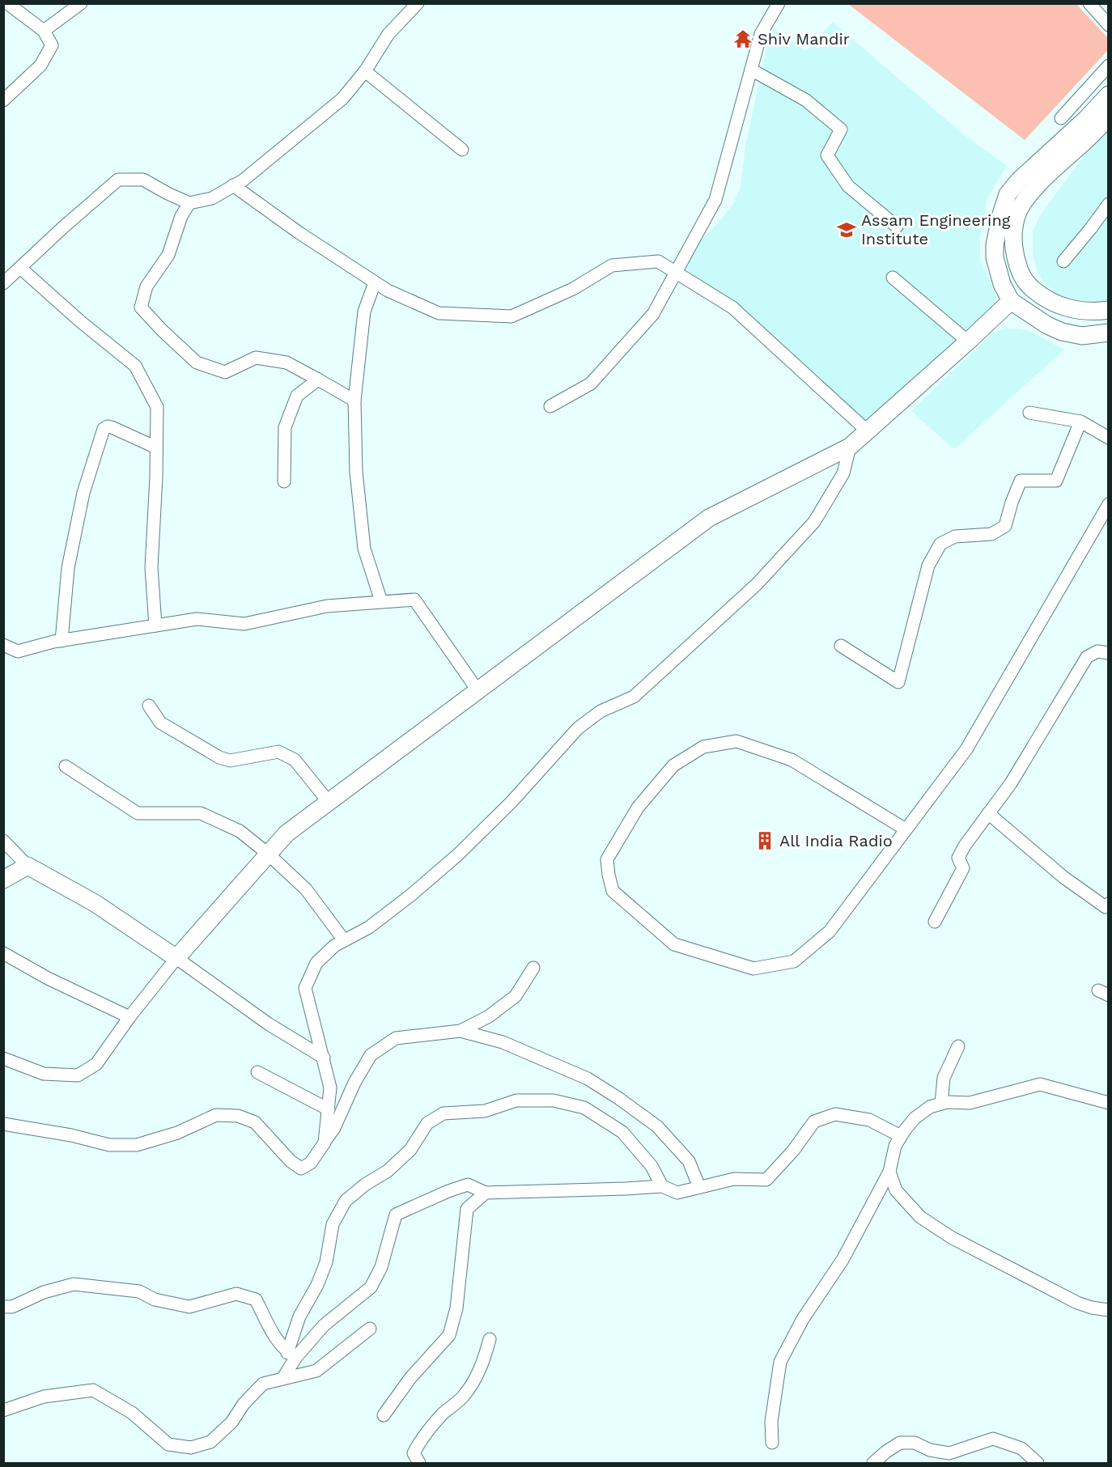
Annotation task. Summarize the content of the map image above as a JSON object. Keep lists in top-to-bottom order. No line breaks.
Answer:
{"places":{"temple":["Shiv Mandir"],"school or university":["Assam Engineering Institute"],"building":["All India Radio"]}}
